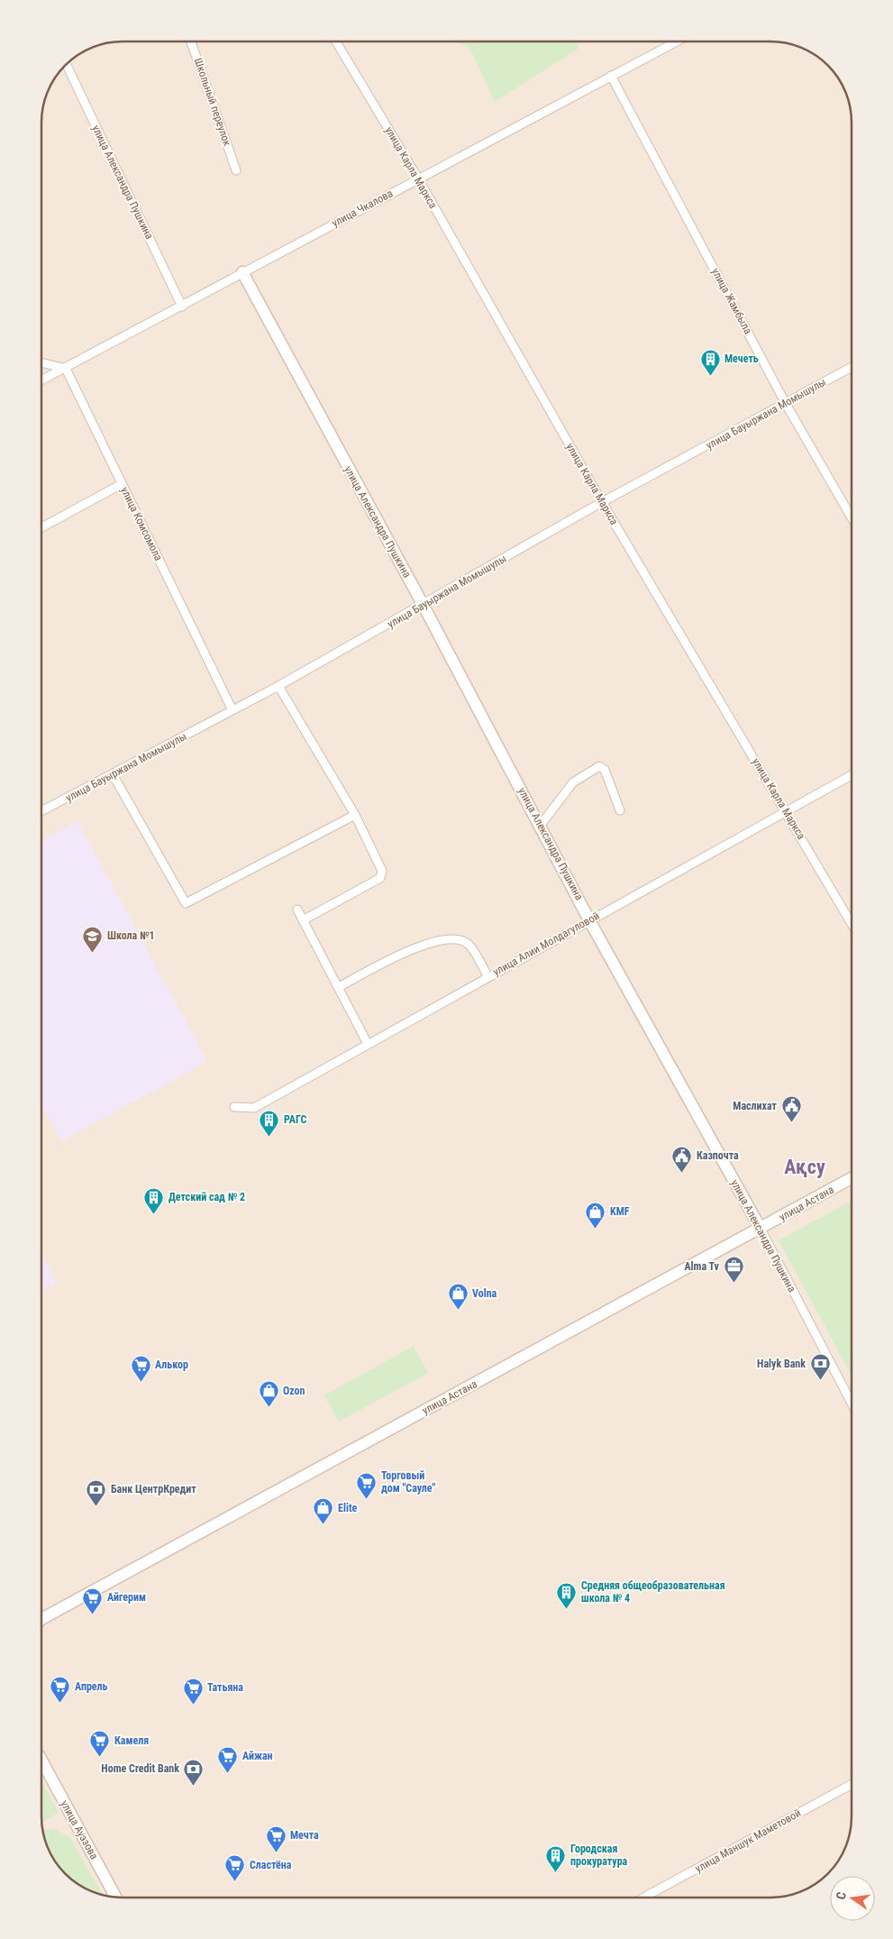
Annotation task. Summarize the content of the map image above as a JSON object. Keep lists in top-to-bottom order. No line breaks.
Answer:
{"streets":{"street":["Школьный переулок","улица Карла Маркса","улица Александра Пушкина","улица Чкалова","улица Жамбыла","улица Бауыржана Момышулы","улица Комсомола","улица Алии Молдагуловой","улица Астана","улица Ауэзова","улица Маншук Маметовой"]},"crossings":[["улица Карла Маркса","улица Чкалова"],["улица Карла Маркса","улица Бауыржана Момышулы"],["улица Карла Маркса","улица Алии Молдагуловой"],["улица Александра Пушкина","улица Чкалова"],["улица Александра Пушкина","улица Бауыржана Момышулы"],["улица Александра Пушкина","улица Алии Молдагуловой"],["улица Александра Пушкина","улица Астана"],["улица Чкалова","улица Жамбыла"],["улица Чкалова","улица Комсомола"],["улица Жамбыла","улица Бауыржана Момышулы"],["улица Бауыржана Момышулы","улица Комсомола"]],"districts":["Ақсу"],"places":{"building":["Мечеть","РАГС","Детский сад № 2","Средняя общеобразовательная школа № 4","Городская прокуратура"],"school or university":["Школа №1"],"public building":["Маслихат","Казпочта"],"shop":["KMF","Volna","Ozon","Elite"],"office":["Alma Tv"],"bank":["Halyk Bank","Банк ЦентрКредит","Home Credit Bank"],"supermarket":["Алькор","Торговый дом \"Сауле\"","Айгерим","Апрель","Татьяна","Камеля","Айжан","Мечта","Сластёна"]},"north":"left"}
